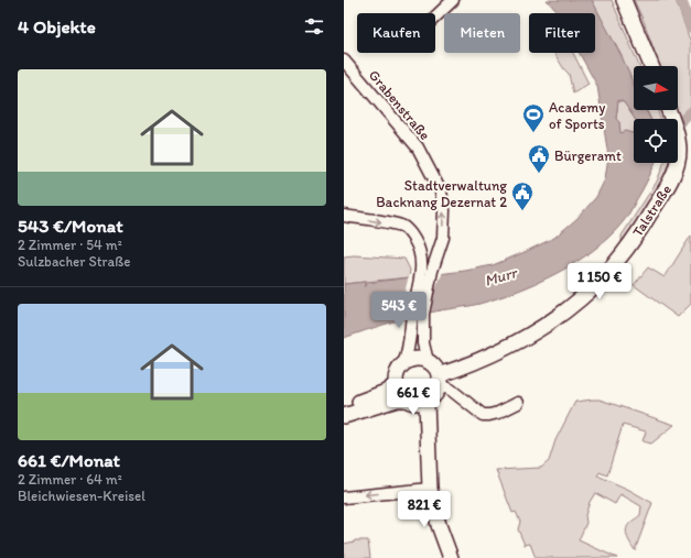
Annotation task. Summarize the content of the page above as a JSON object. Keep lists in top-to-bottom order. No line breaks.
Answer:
{"streets":{"street":["Grabenstraße","Talstraße"]},"one_way":["Grabenstraße"],"water":["Murr"],"places":{"sports":["Academy of Sports"],"public building":["Bürgeramt","Stadtverwaltung Backnang Dezernat 2"]},"north":"right","page":{"heading":"4 Objekte","chip":["Kaufen","Mieten","Filter"],"list":[{"name":"543 €/Monat","note":"2 Zimmer · 54 m² · Sulzbacher Straße"},{"name":"661 €/Monat","note":"2 Zimmer · 64 m² · Bleichwiesen-Kreisel"}],"price":["1 150 €","543 €","661 €","821 €"]}}
